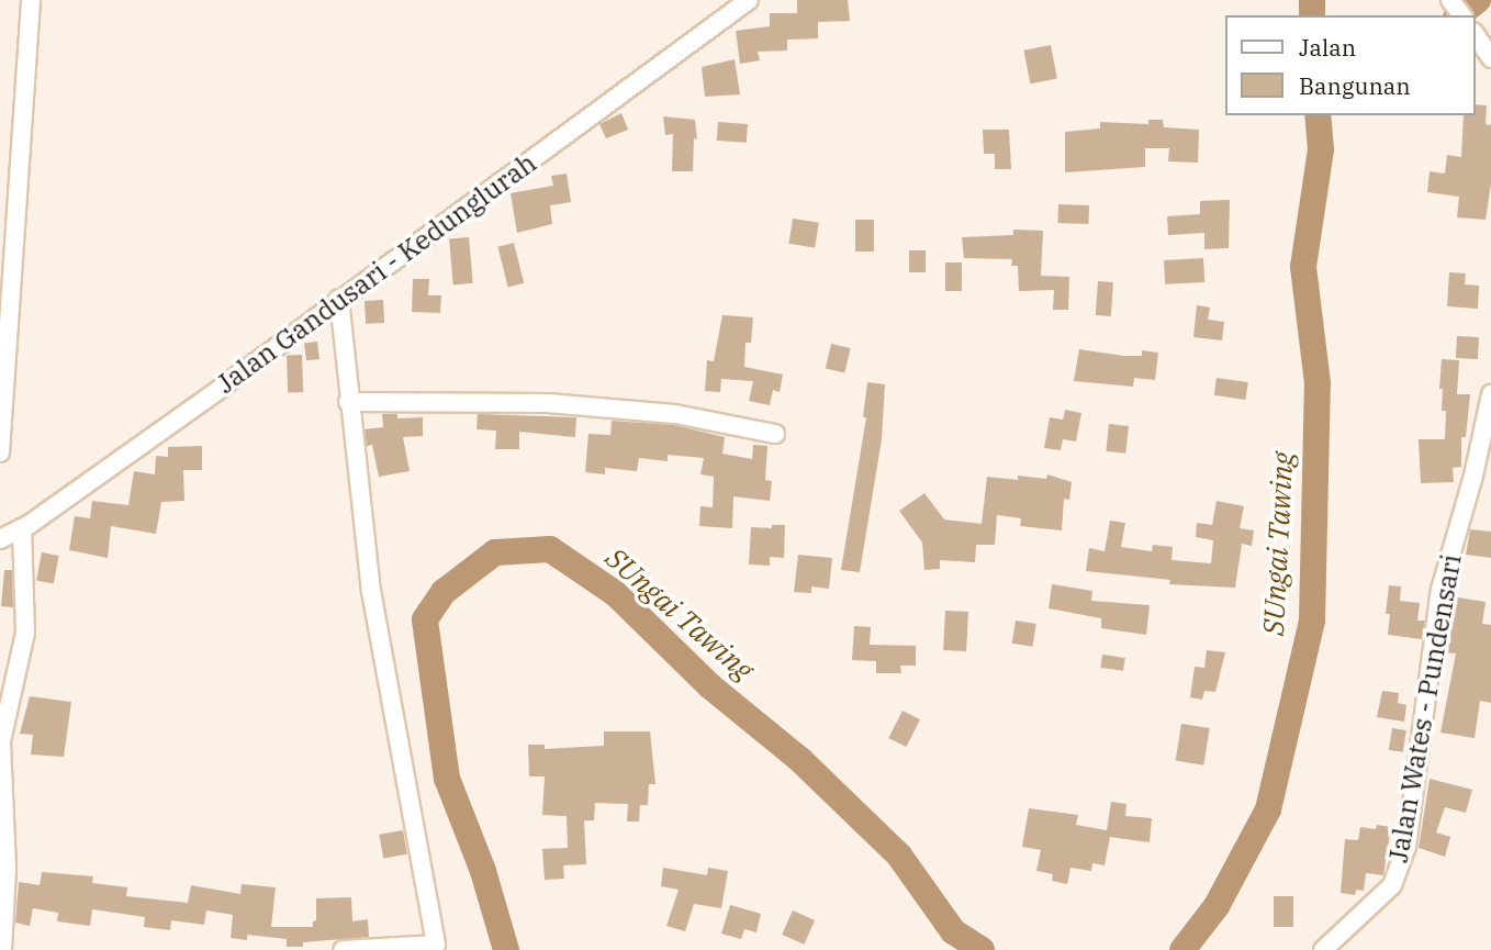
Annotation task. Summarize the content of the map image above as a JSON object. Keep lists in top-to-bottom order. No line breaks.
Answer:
{"streets":{"street":["Jalan Gandusari - Kedunglurah","Jalan Wates - Pundensari"]},"water":["SUngai Tawing"],"legend":["Jalan","Bangunan"]}
